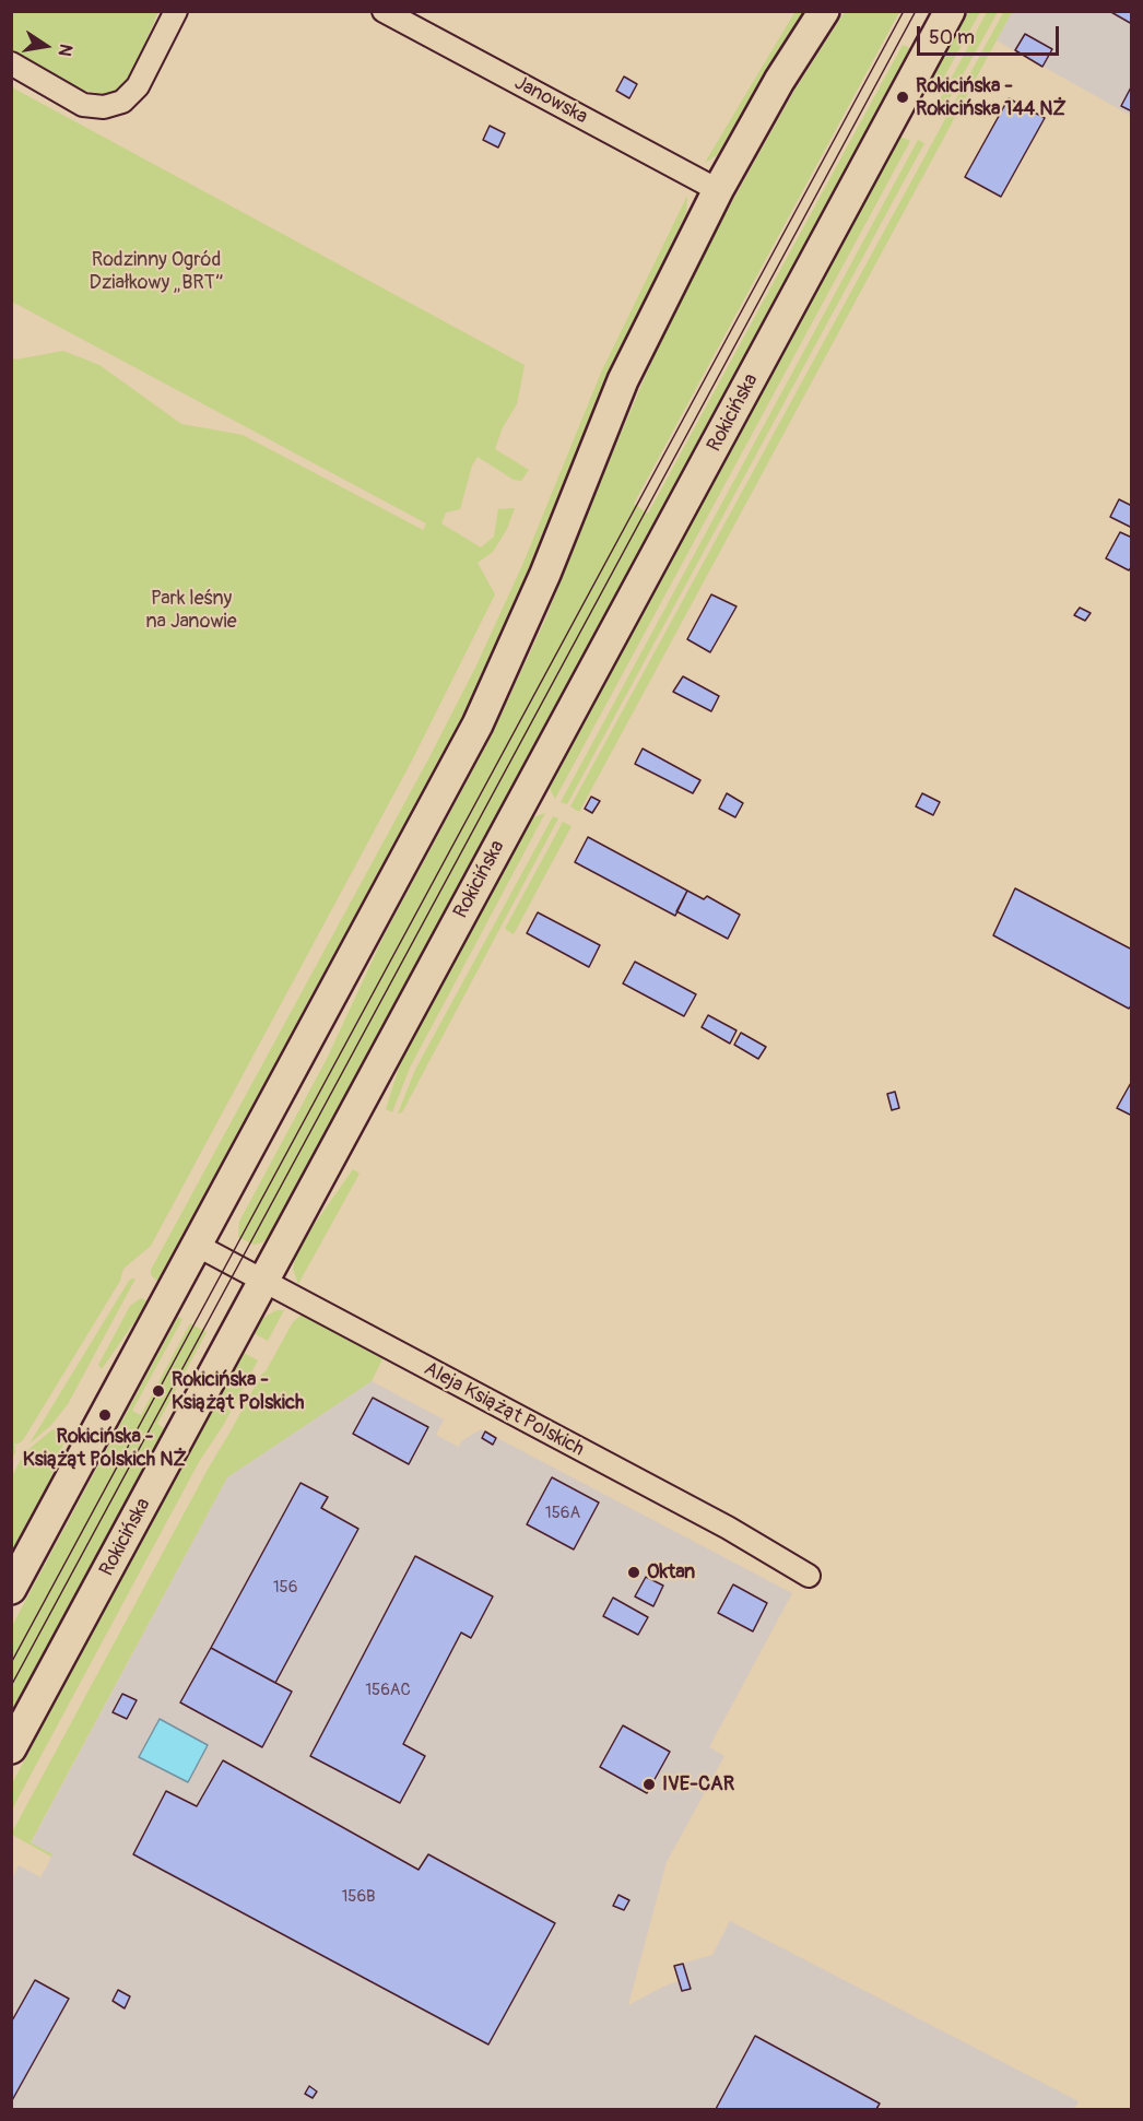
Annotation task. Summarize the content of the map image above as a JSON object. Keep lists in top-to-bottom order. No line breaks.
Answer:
{"streets":{"main road":["Rokicińska"],"street":["Janowska","Aleja Książąt Polskich"]},"crossings":[["Rokicińska","Aleja Książąt Polskich"]],"parks":["Rodzinny Ogród Działkowy „BRT”","Park leśny na Janowie"],"places":["Rokicińska - Rokicińska 144 NŻ","Rokicińska - Książąt Polskich","Rokicińska - Książąt Polskich NŻ","Oktan","IVE-CAR"],"house_numbers":["156A","156","156AC","156B"],"scale_bar":"50 m","north":"right"}
